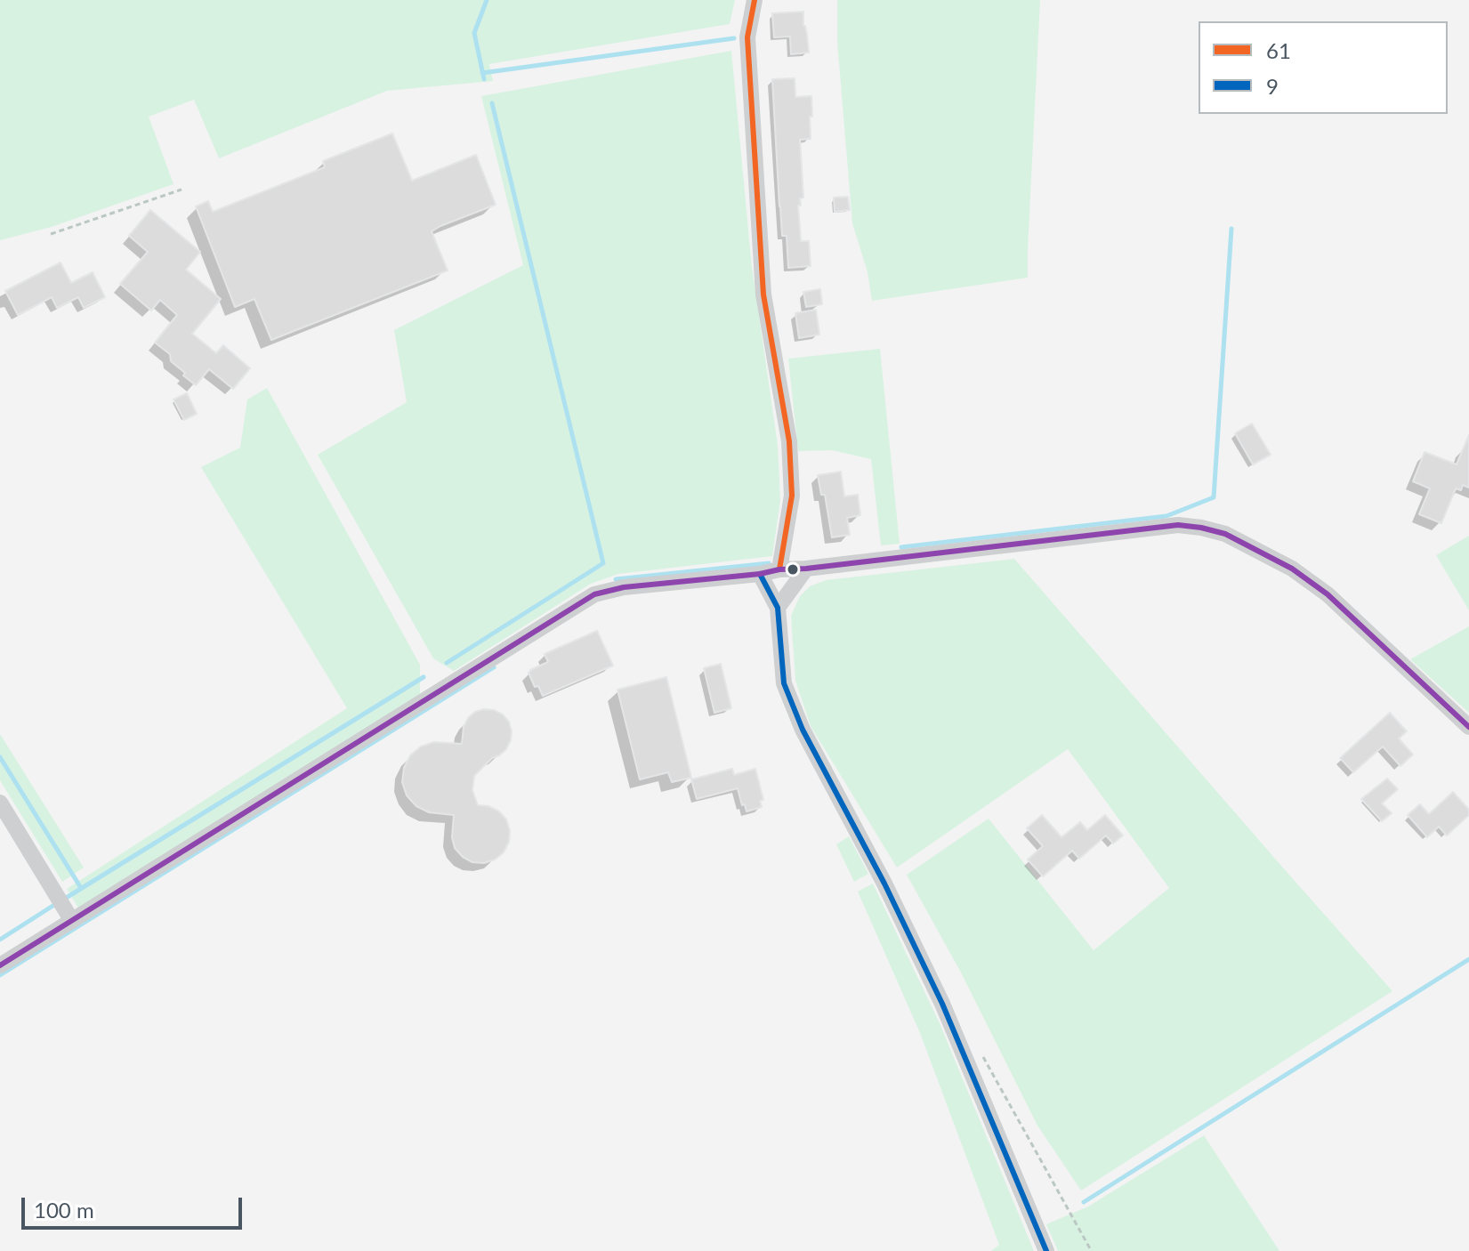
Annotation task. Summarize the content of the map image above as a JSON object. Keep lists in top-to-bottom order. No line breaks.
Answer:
{"lines":["transit line 61","transit line 9"],"legend":["61","9"],"scale_bar":"100 m"}
